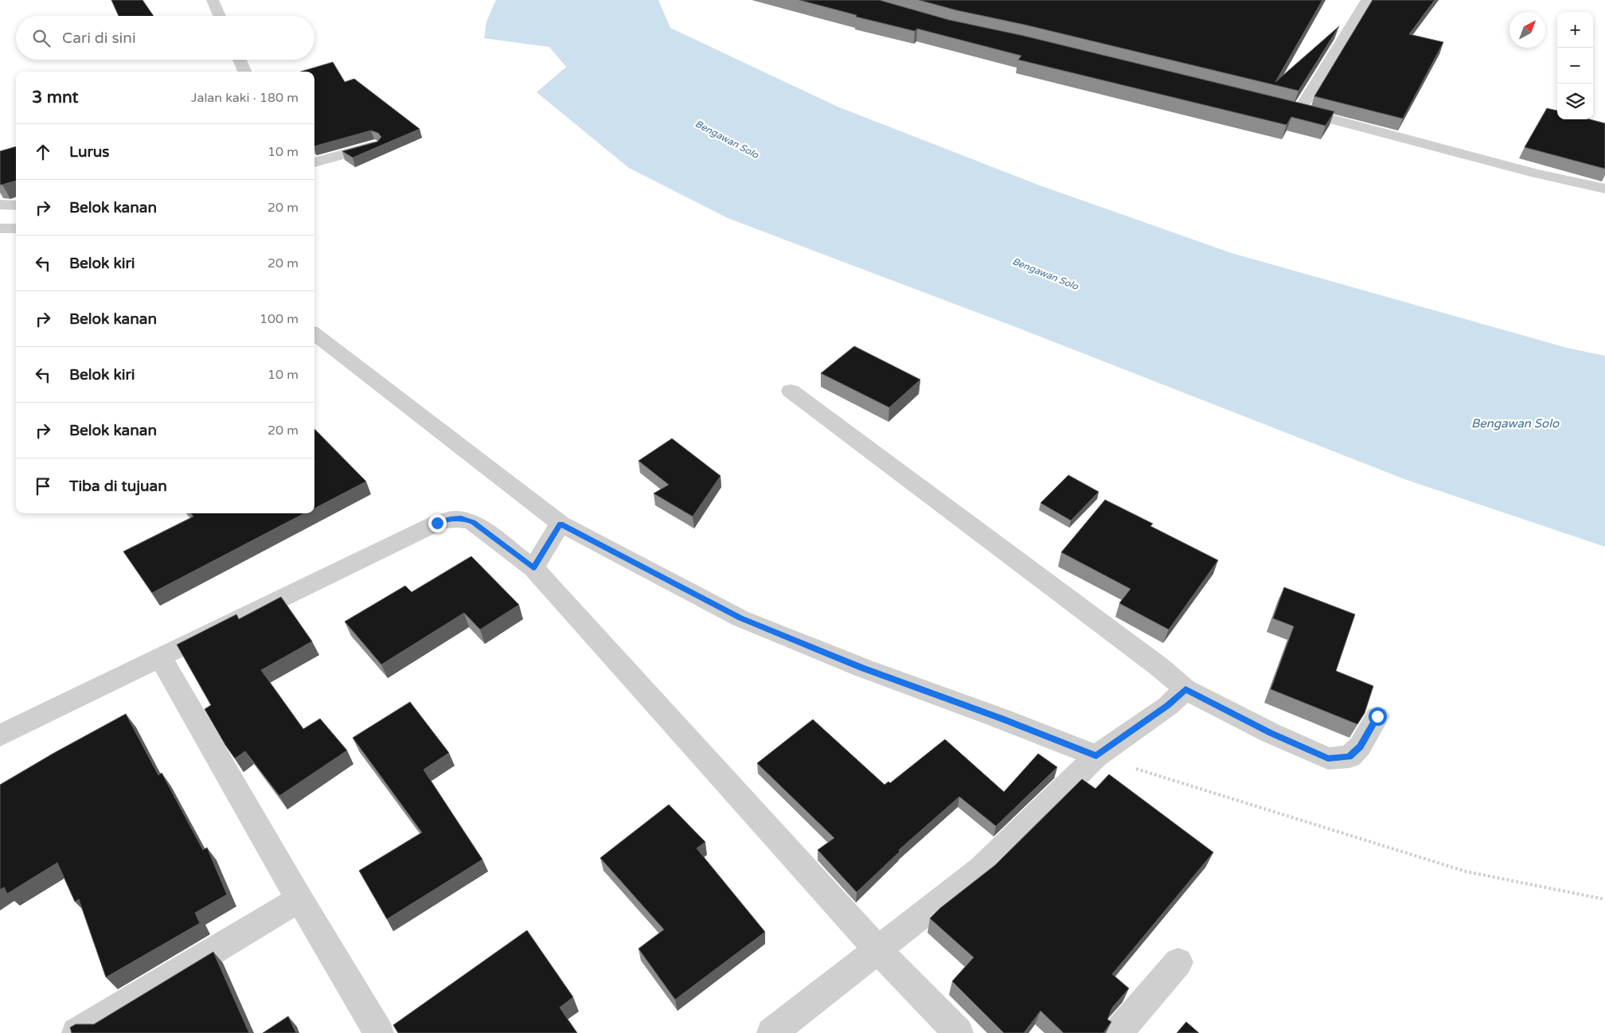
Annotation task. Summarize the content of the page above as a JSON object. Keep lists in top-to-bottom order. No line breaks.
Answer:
{"water":["Bengawan Solo"],"north":"top right","page":{"map_buttons":["+","−"],"search":"Cari di sini","heading":["3 mnt","Jalan kaki · 180 m"],"list":[["Lurus","10 m"],["Belok kanan","20 m"],["Belok kiri","20 m"],["Belok kanan","100 m"],["Belok kiri","10 m"],["Belok kanan","20 m"],"Tiba di tujuan"]}}
